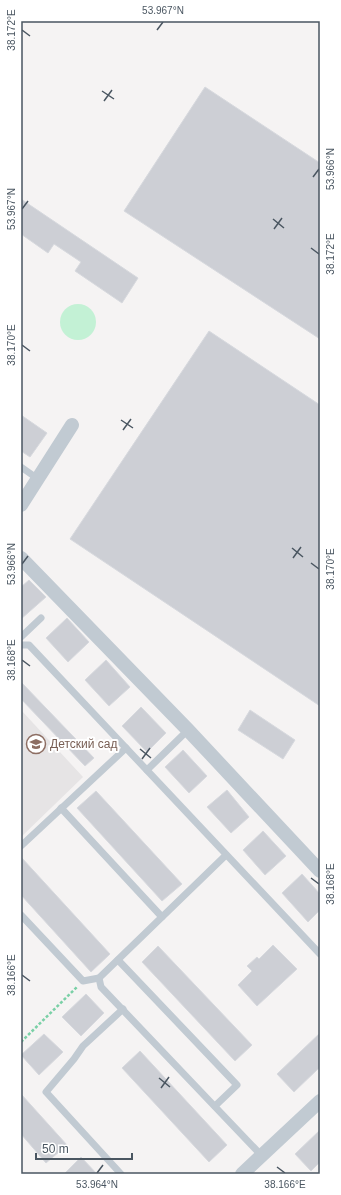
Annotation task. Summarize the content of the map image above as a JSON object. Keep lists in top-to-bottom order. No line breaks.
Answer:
{"places":{"school or university":["Детский сад"]},"scale_bar":"50 m","coordinates":["53.967°N","38.172°E","53.966°N","38.170°E","38.168°E","38.166°E","53.964°N"]}
